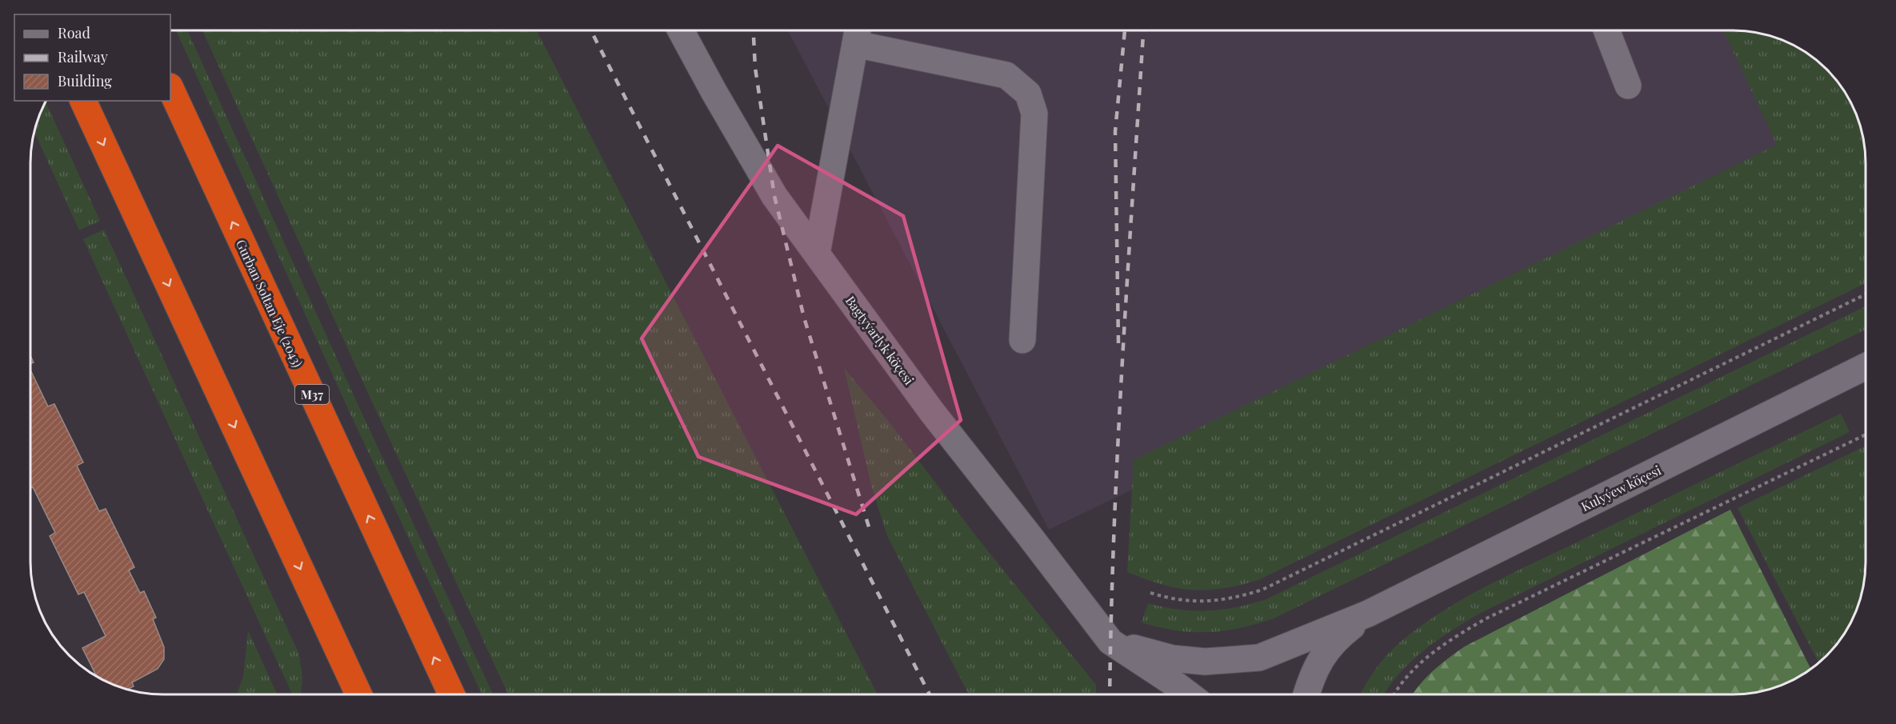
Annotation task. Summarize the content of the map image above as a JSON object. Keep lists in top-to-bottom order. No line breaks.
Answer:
{"streets":{"highway":["Gurban Soltan Eje (2043)","M37"],"street":["Bagtyýarlyk köçesi","Kulyýew köçesi"]},"legend":["Road","Railway","Building"]}
